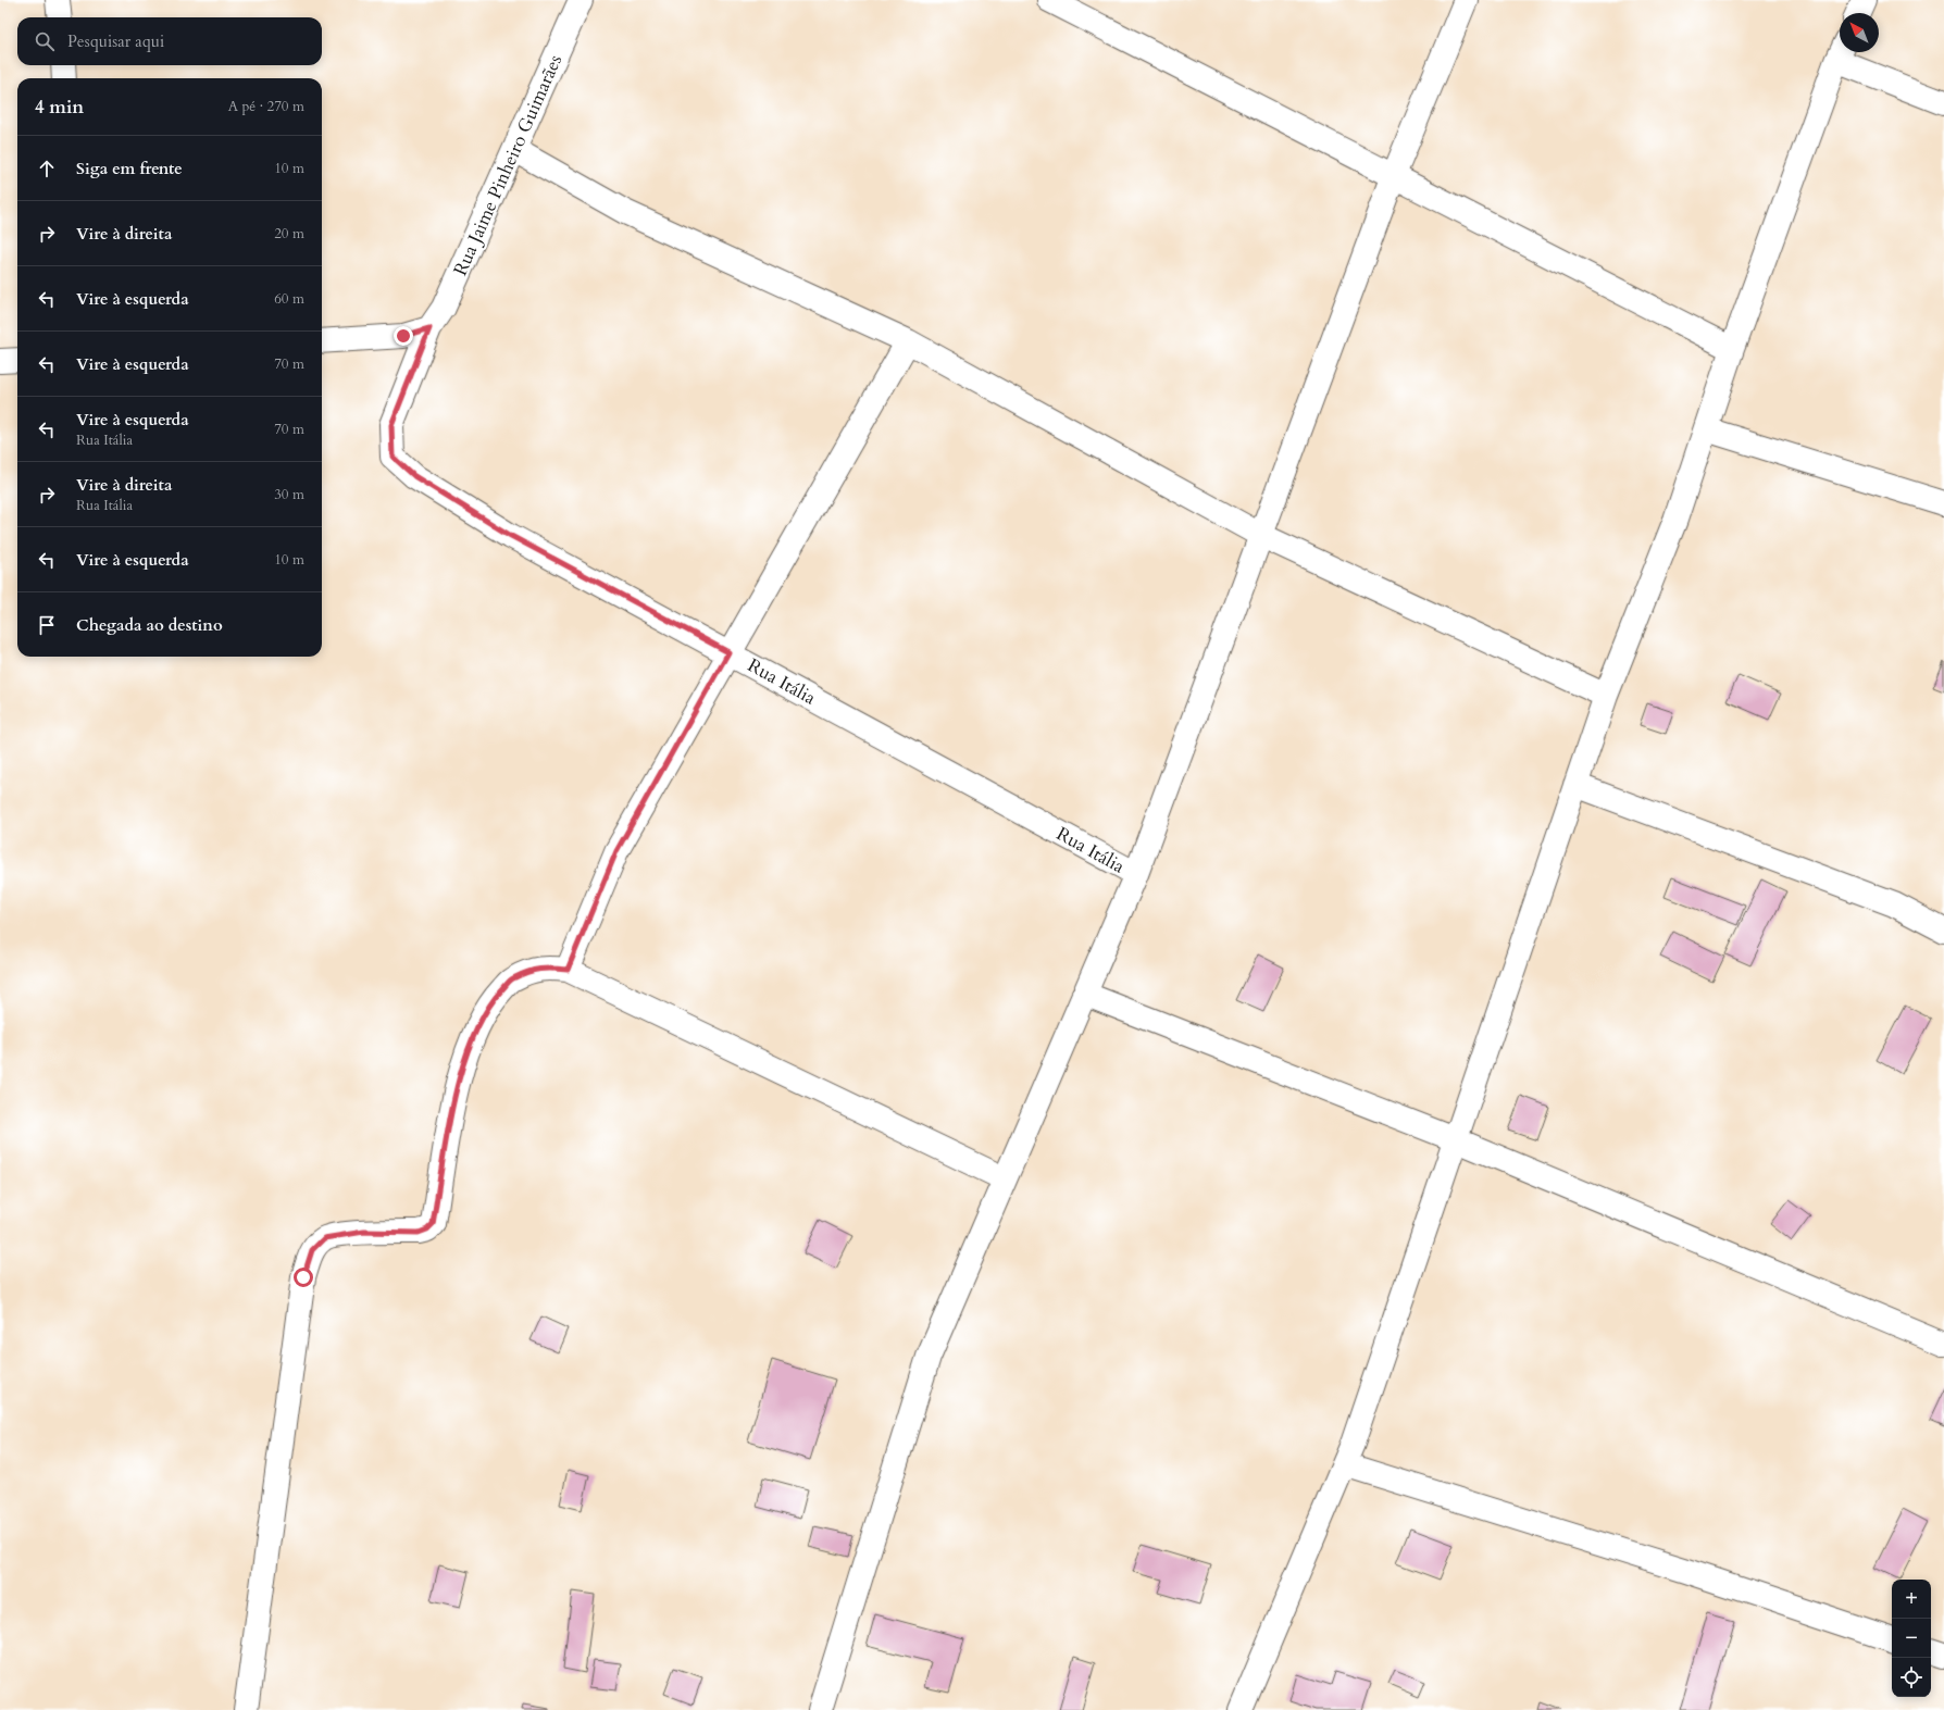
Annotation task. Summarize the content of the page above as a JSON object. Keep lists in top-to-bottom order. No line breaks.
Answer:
{"streets":{"street":["Rua Jaime Pinheiro Guimarães","Rua Itália"]},"crossings":[["Rua Jaime Pinheiro Guimarães","Rua Itália"]],"north":"top left","page":{"search":"Pesquisar aqui","heading":["4 min","A pé · 270 m"],"list":[["Siga em frente","10 m"],["Vire à direita","20 m"],["Vire à esquerda","60 m"],["Vire à esquerda","70 m"],["Vire à esquerda","Rua Itália","70 m"],["Vire à direita","Rua Itália","30 m"],["Vire à esquerda","10 m"],"Chegada ao destino"],"map_buttons":["+","−"]}}
